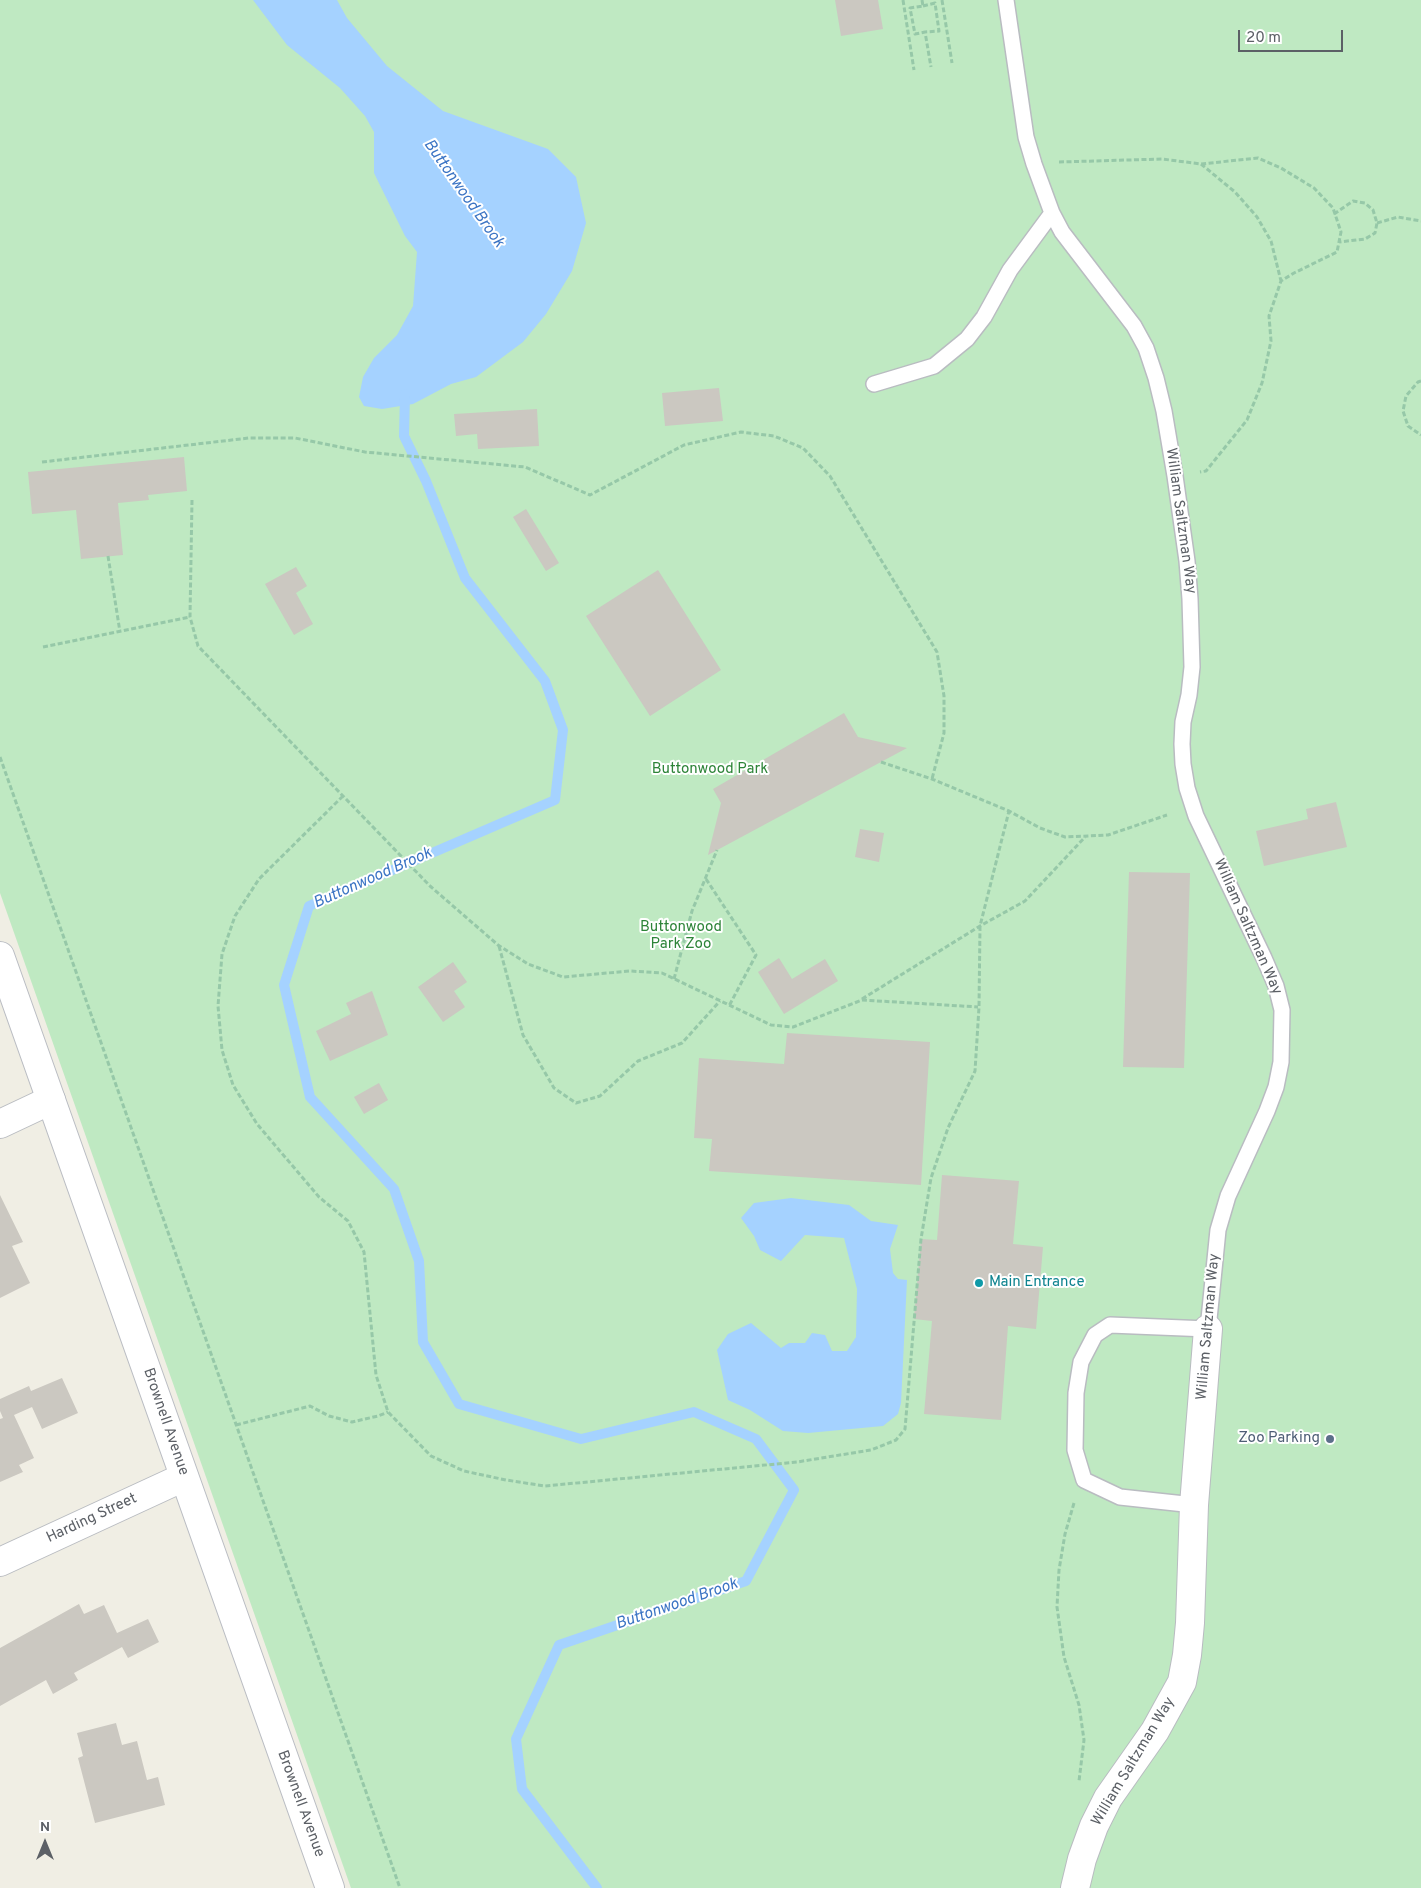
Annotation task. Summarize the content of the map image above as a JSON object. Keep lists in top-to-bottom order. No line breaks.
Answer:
{"streets":{"main road":["William Saltzman Way","Brownell Avenue","Harding Street"]},"crossings":[["Brownell Avenue","Harding Street"]],"water":["Buttonwood Brook"],"parks":["Buttonwood Park","Buttonwood Park Zoo"],"places":["Main Entrance","Zoo Parking"],"scale_bar":"20 m","north":"top"}
